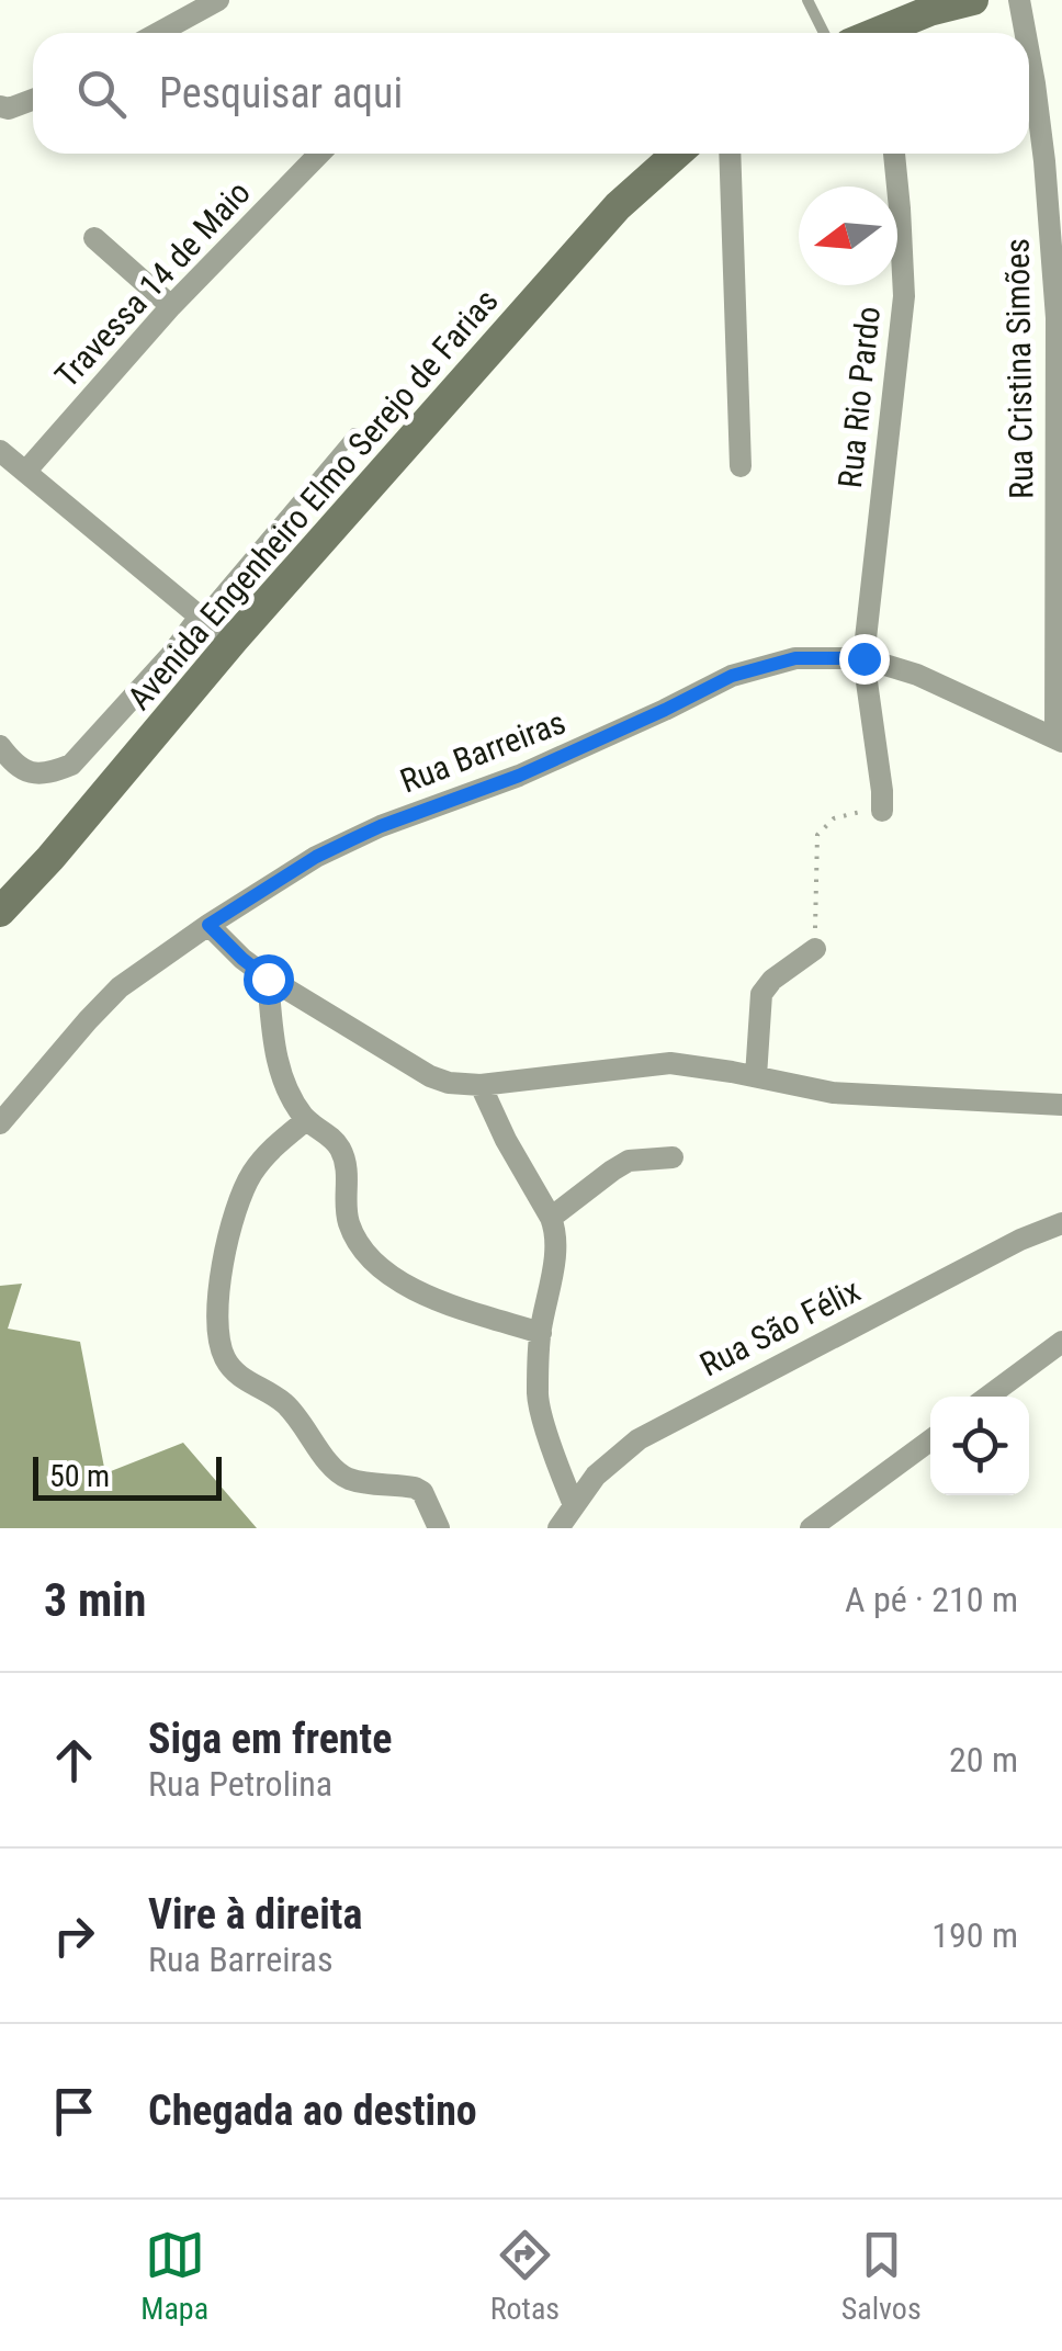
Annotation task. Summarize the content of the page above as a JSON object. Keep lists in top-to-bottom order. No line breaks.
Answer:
{"streets":{"main road":["Avenida Engenheiro Elmo Serejo de Farias"],"street":["Travessa 14 de Maio","Rua Cristina Simões","Rua Rio Pardo","Rua Barreiras","Rua São Félix"]},"crossings":[["Rua Cristina Simões","Rua Barreiras"],["Rua Rio Pardo","Rua Barreiras"]],"scale_bar":"50 m","north":"left","page":{"search":"Pesquisar aqui","scale":"50 m","heading":["3 min","A pé · 210 m"],"list":[["Siga em frente","Rua Petrolina","20 m"],["Vire à direita","Rua Barreiras","190 m"],"Chegada ao destino"],"nav":["Mapa","Rotas","Salvos"]}}
